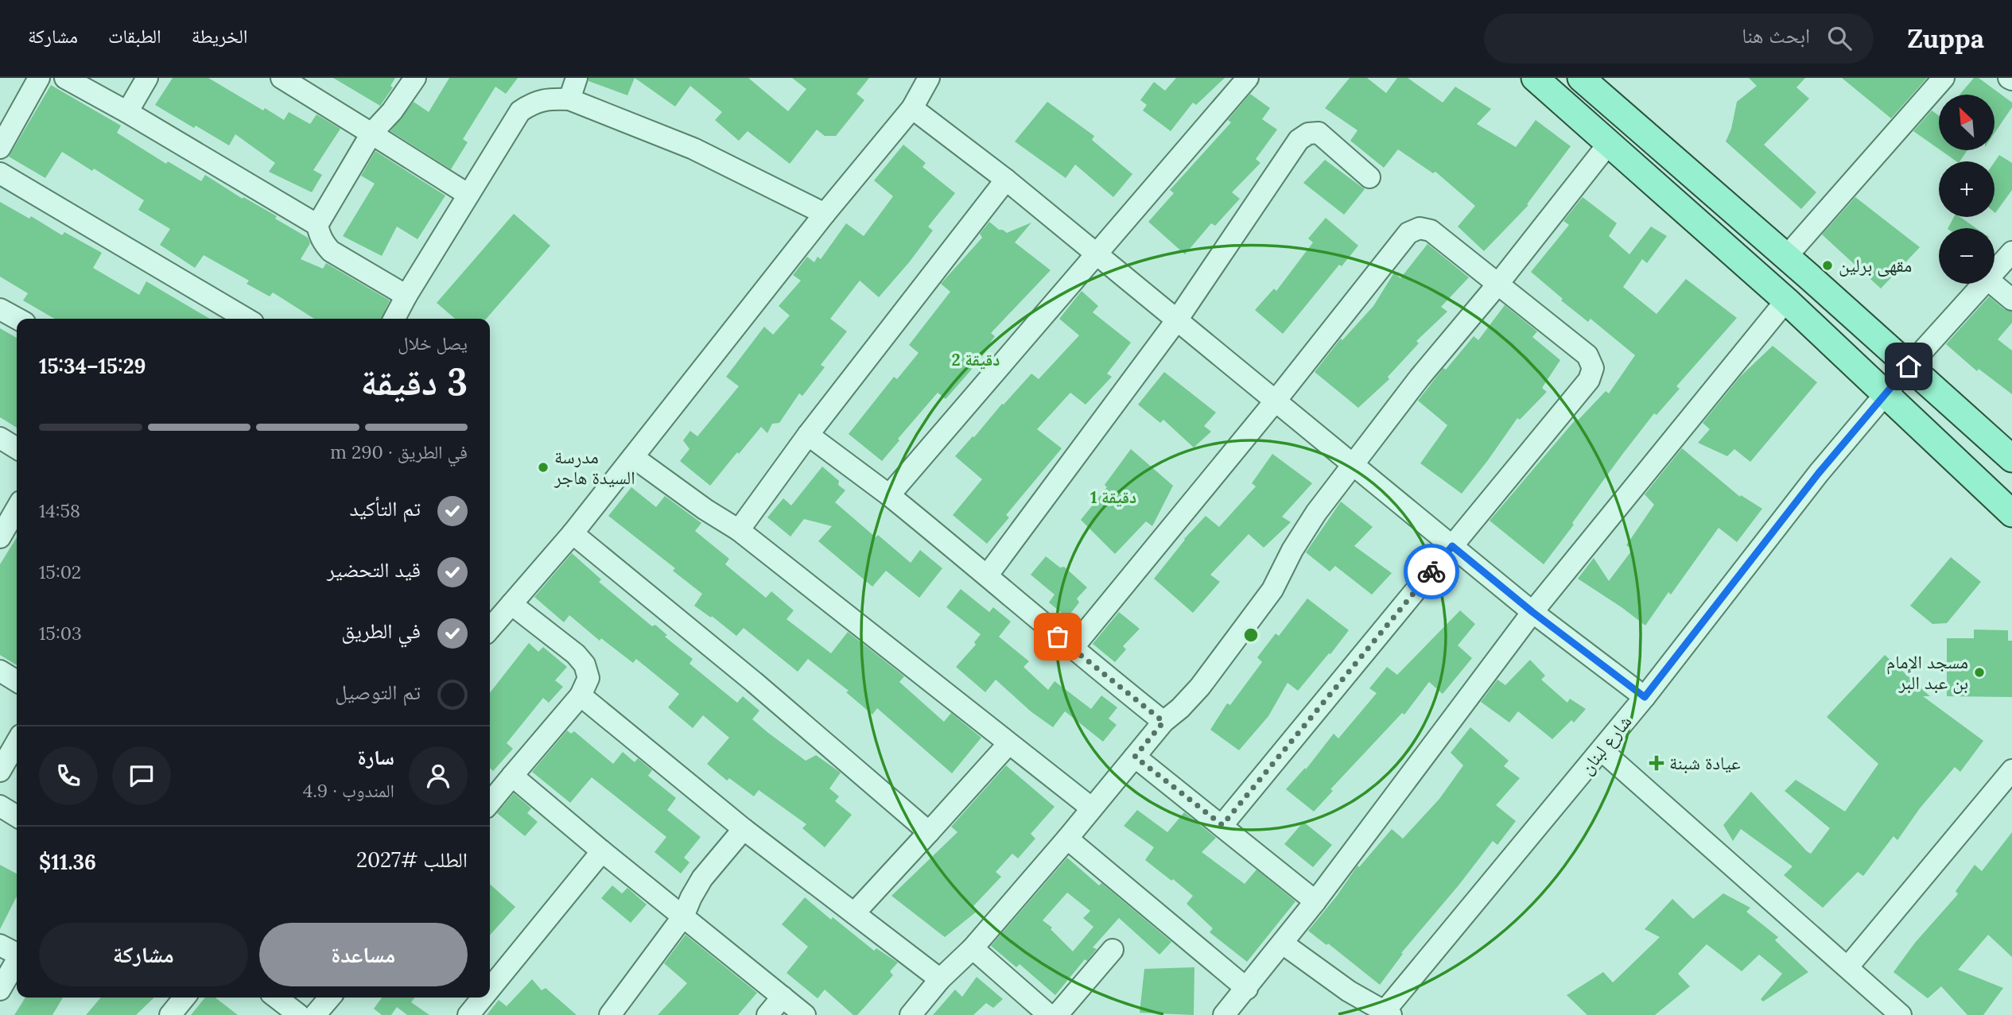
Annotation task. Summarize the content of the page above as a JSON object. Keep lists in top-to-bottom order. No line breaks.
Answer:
{"streets":{"street":["شارع لبنان"]},"places":{"other":["مقهى برلين","مدرسة السيدة هاجر","مسجد الإمام بن عبد البر"],"health":["عيادة شبنة"]},"north":"top left","page":{"header":"Zuppa","search":"ابحث هنا","nav":["الخريطة","الطبقات","مشاركة"],"map_buttons":["+","−"],"heading":["3 دقيقة","يصل خلال","15:29–15:34"],"panel":["سارة","المندوب · 4.9","الطلب #2027","$11.36"],"bar":"في الطريق · 290 m","list":[["تم التأكيد","14:58"],["قيد التحضير","15:02"],["في الطريق","15:03"],"تم التوصيل"],"buttons":["مساعدة","مشاركة"]},"rings":["2 دقيقة","1 دقيقة"]}
